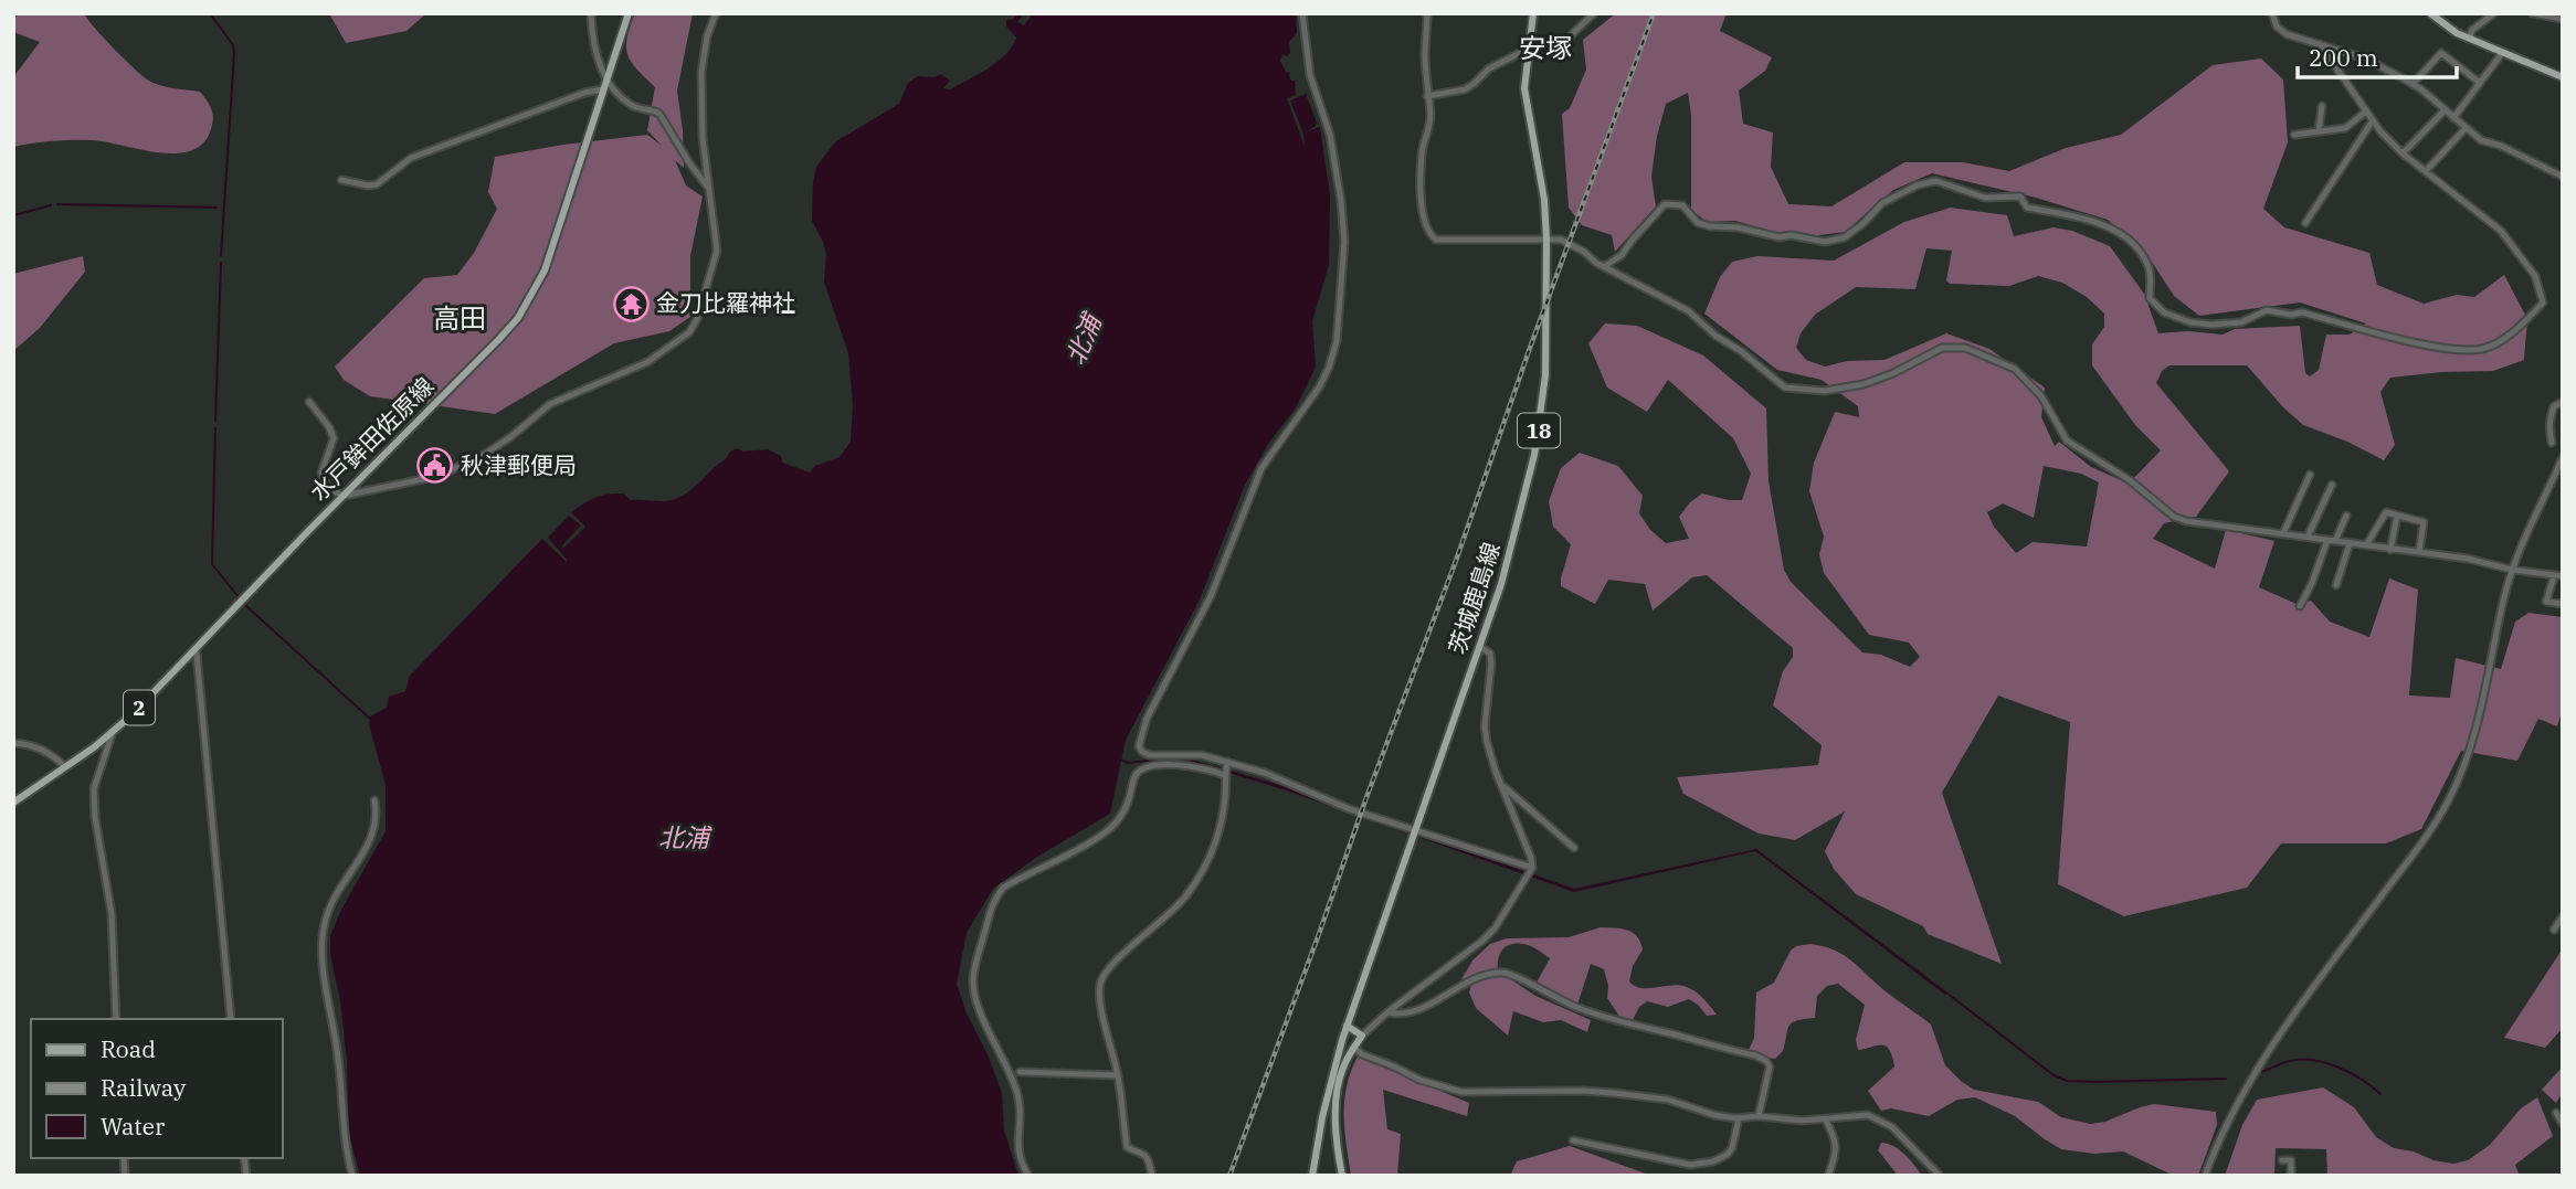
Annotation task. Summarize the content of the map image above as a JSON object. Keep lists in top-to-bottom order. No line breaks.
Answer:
{"streets":{"main road":["18","水戸鉾田佐原線","茨城鹿島線","2"]},"districts":["安塚","高田"],"water":["北浦"],"places":{"temple":["金刀比羅神社"],"public building":["秋津郵便局"]},"legend":["Road","Railway","Water"],"scale_bar":"200 m"}
